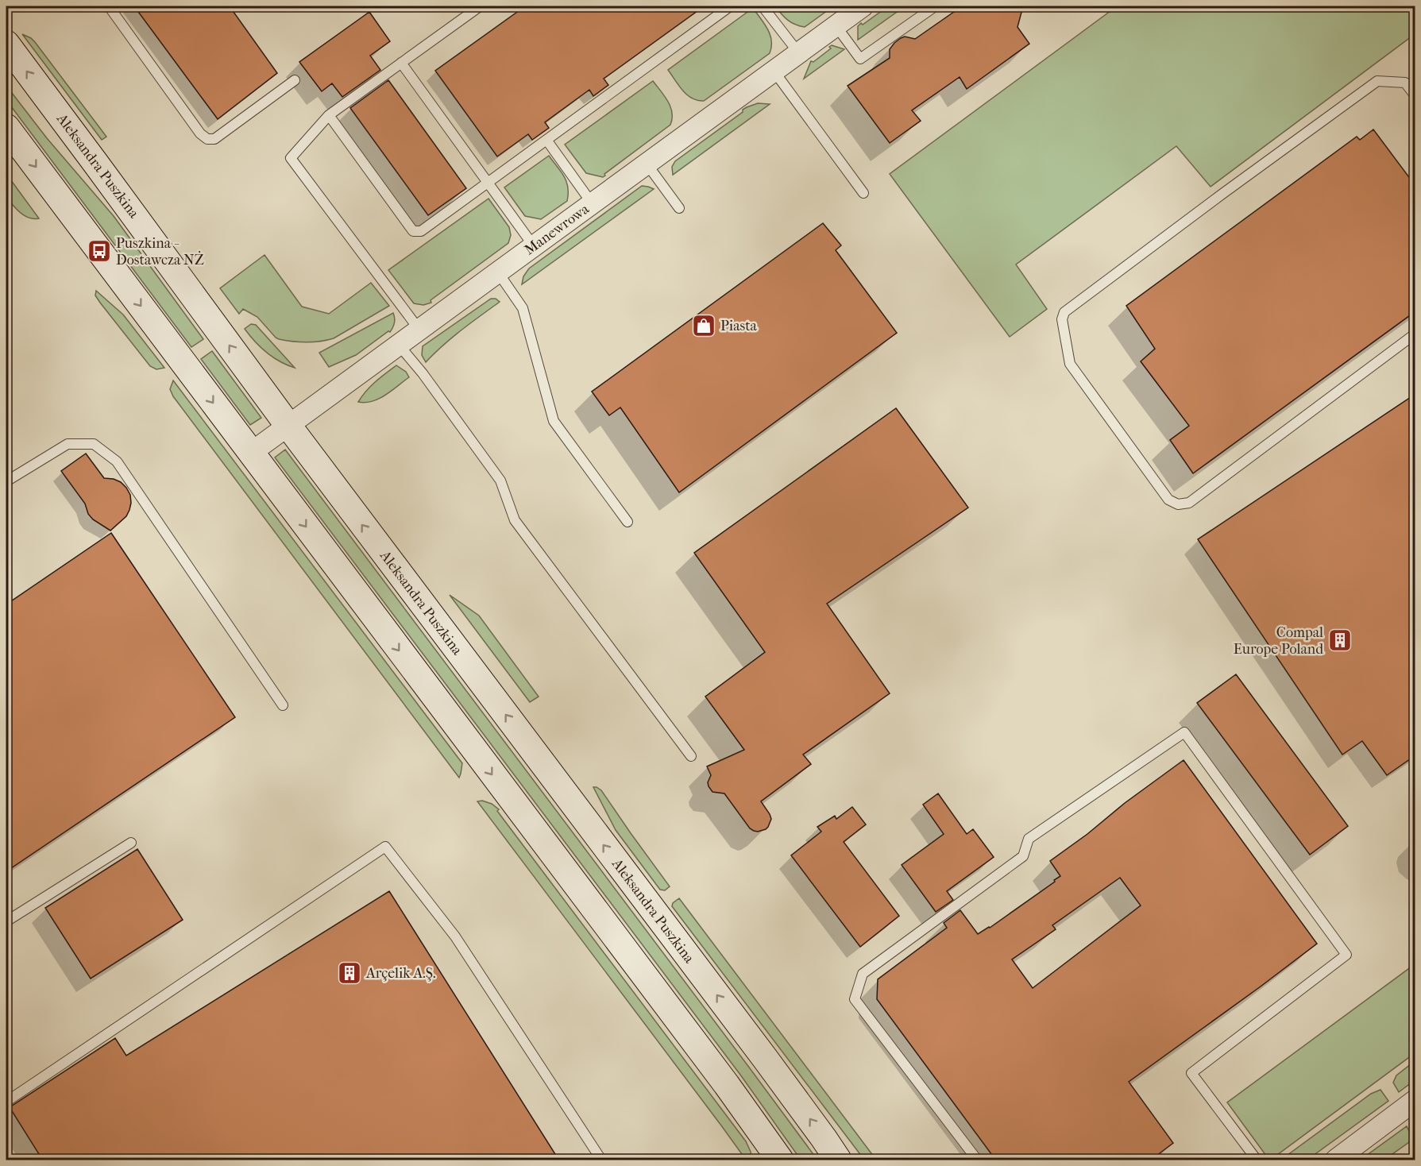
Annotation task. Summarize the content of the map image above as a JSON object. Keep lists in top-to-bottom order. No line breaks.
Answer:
{"streets":{"main road":["Aleksandra Puszkina"],"street":["Manewrowa"]},"crossings":[["Aleksandra Puszkina","Manewrowa"]],"places":{"bus stop":["Puszkina - Dostawcza NŻ"],"shop":["Piasta"],"building":["Compal Europe Poland","Arçelik A.Ş."]}}
